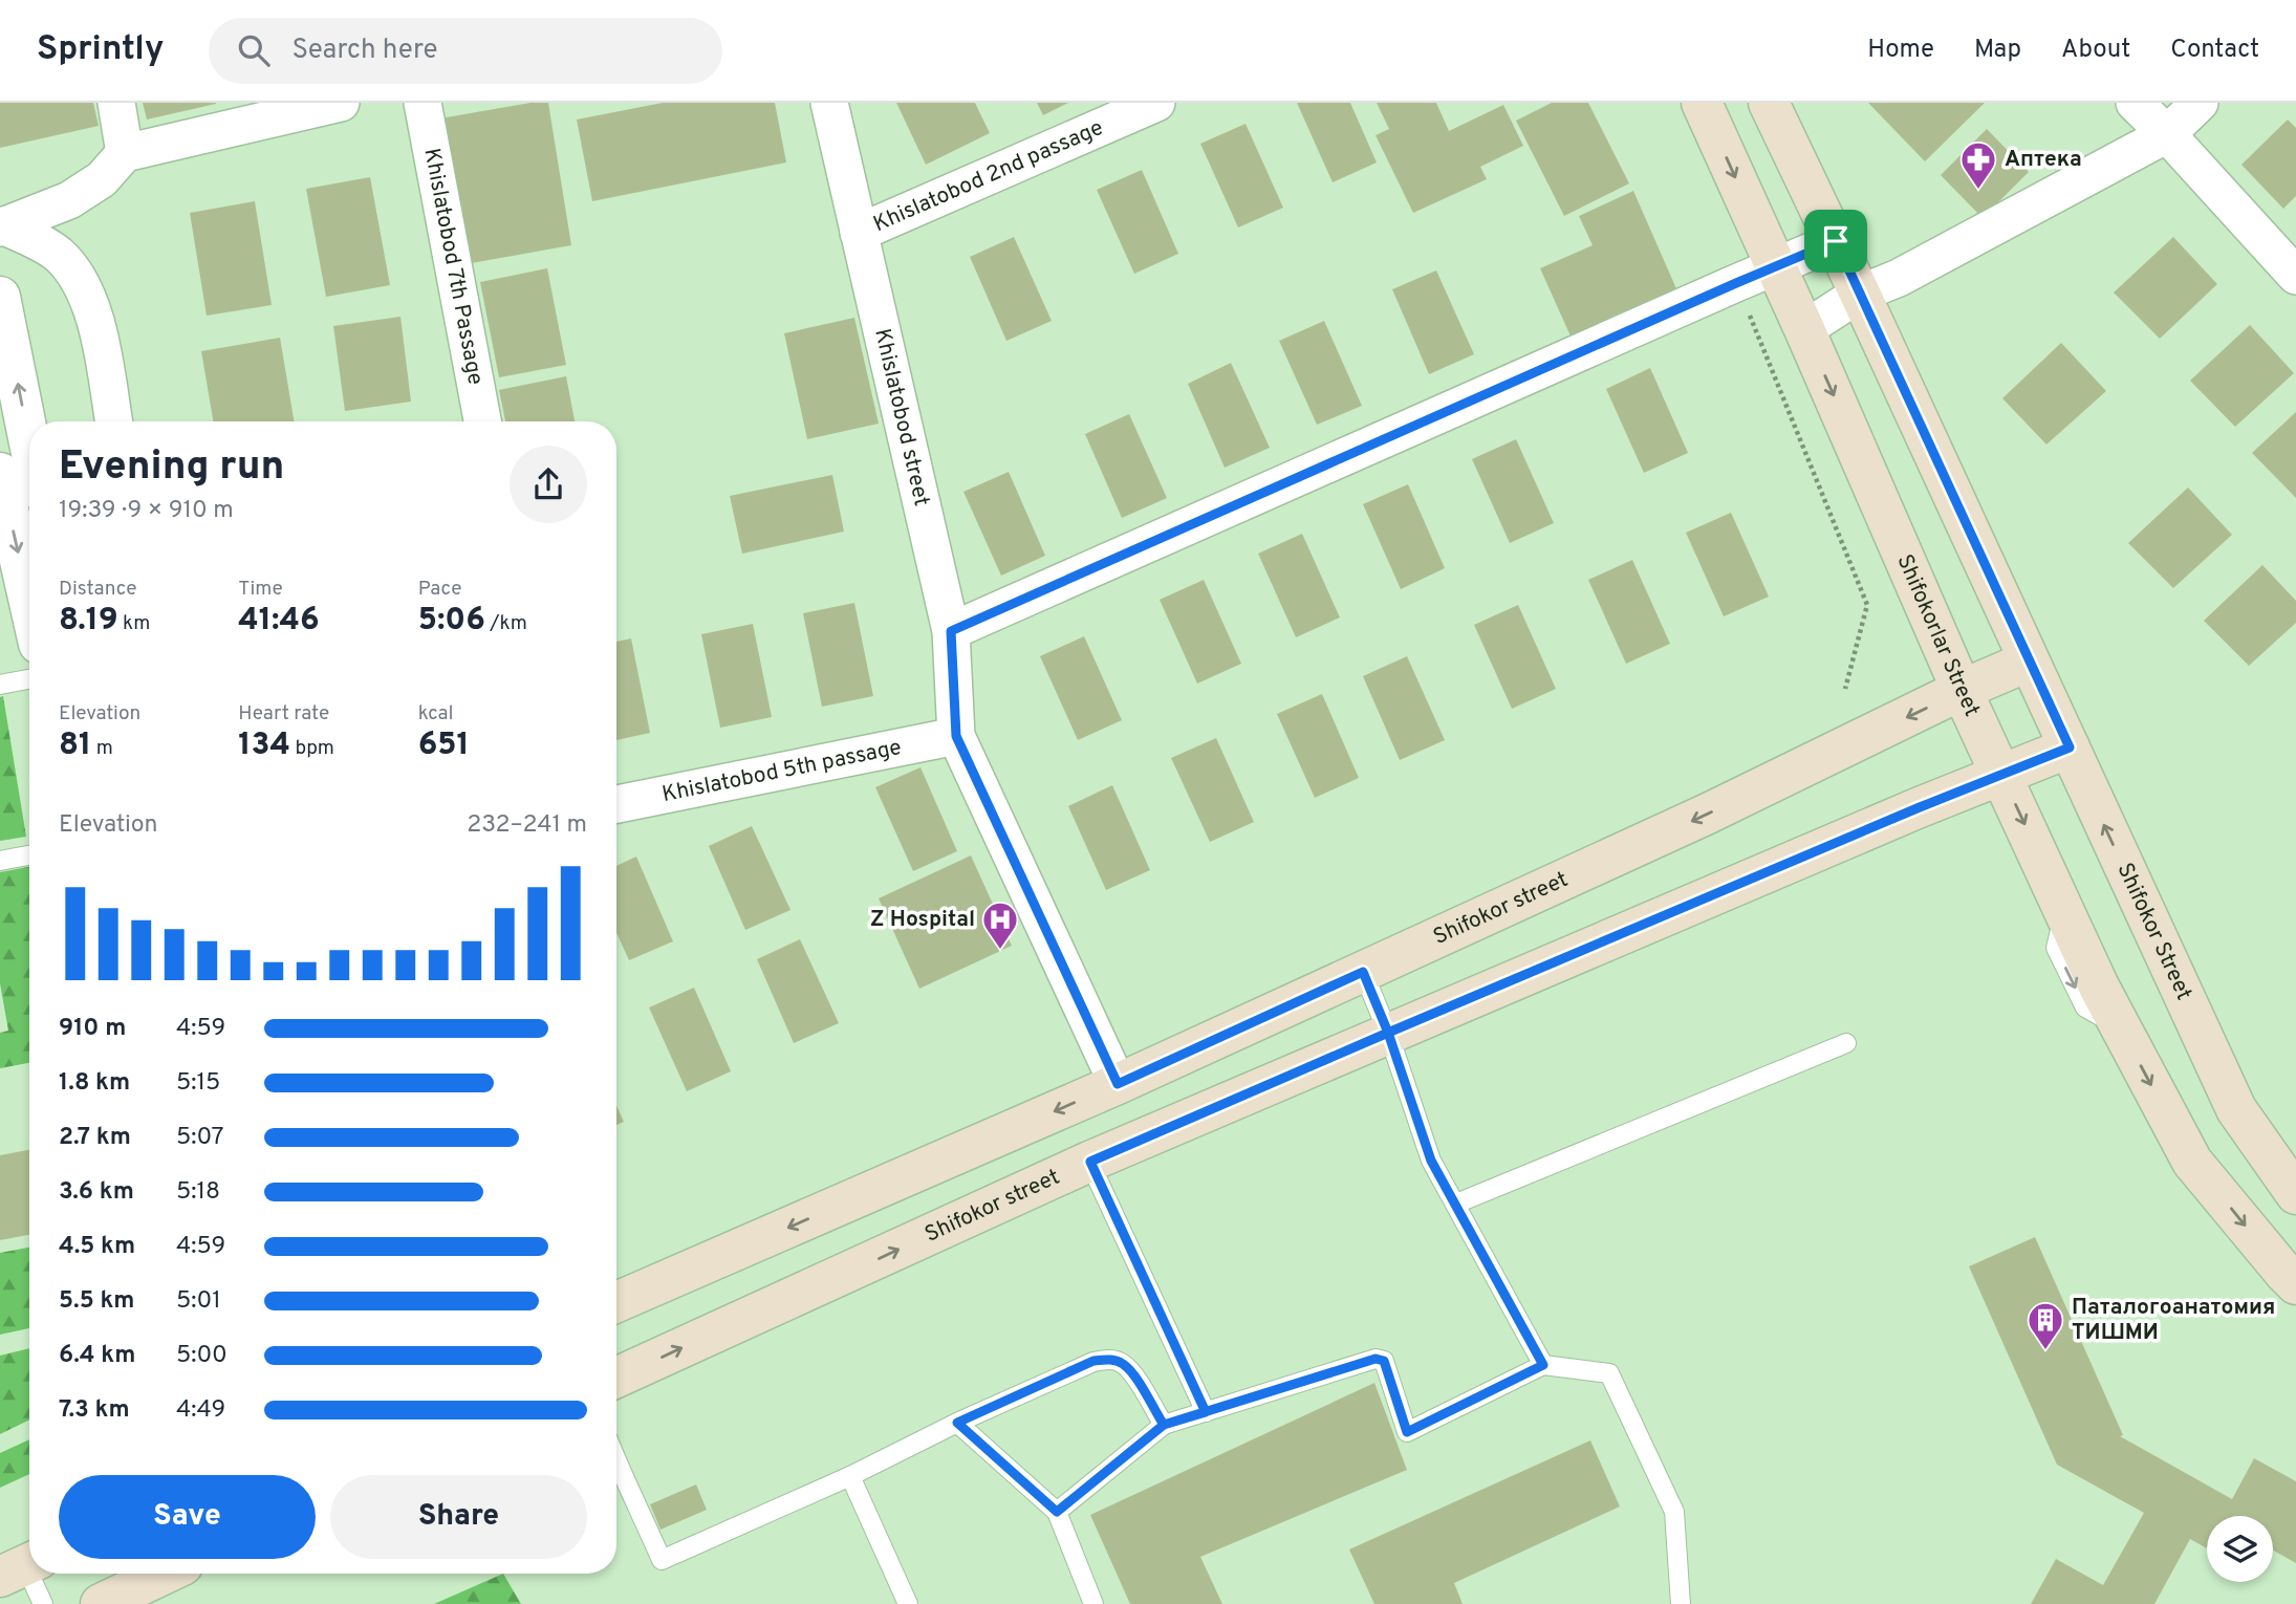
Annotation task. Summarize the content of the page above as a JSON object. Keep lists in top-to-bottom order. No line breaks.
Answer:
{"streets":{"main road":["Shifokorlar Street","Shifokor street","Shifokor Street"],"street":["Khislatobod 2nd passage","Khislatobod 7th Passage","Khislatobod street","Khislatobod 5th passage"]},"crossings":[["Khislatobod 2nd passage","Khislatobod street"],["Khislatobod street","Khislatobod 5th passage"],["Shifokorlar Street","Shifokor street"],["Shifokor street","Shifokor Street"]],"one_way":["Shifokor Street"],"places":{"pharmacy":["Аптека"],"hospital":["Z Hospital"],"building":["Паталогоанатомия ТИШМИ"]},"page":{"header":"Sprintly","search":"Search here","nav":["Home","Map","About","Contact"],"heading":["Evening run","19:39 · 9 × 910 m"],"stats":[["Distance","8.19 km"],["Time","41:46"],["Pace","5:06 /km"],["Elevation","81 m"],["Heart rate","134 bpm"],["kcal","651"]],"chart":["Elevation","232–241 m"],"list":[{"name":"910 m","note":"4:59"},{"name":"1.8 km","note":"5:15"},{"name":"2.7 km","note":"5:07"},{"name":"3.6 km","note":"5:18"},{"name":"4.5 km","note":"4:59"},{"name":"5.5 km","note":"5:01"},{"name":"6.4 km","note":"5:00"},{"name":"7.3 km","note":"4:49"}],"buttons":["Save","Share"]}}
